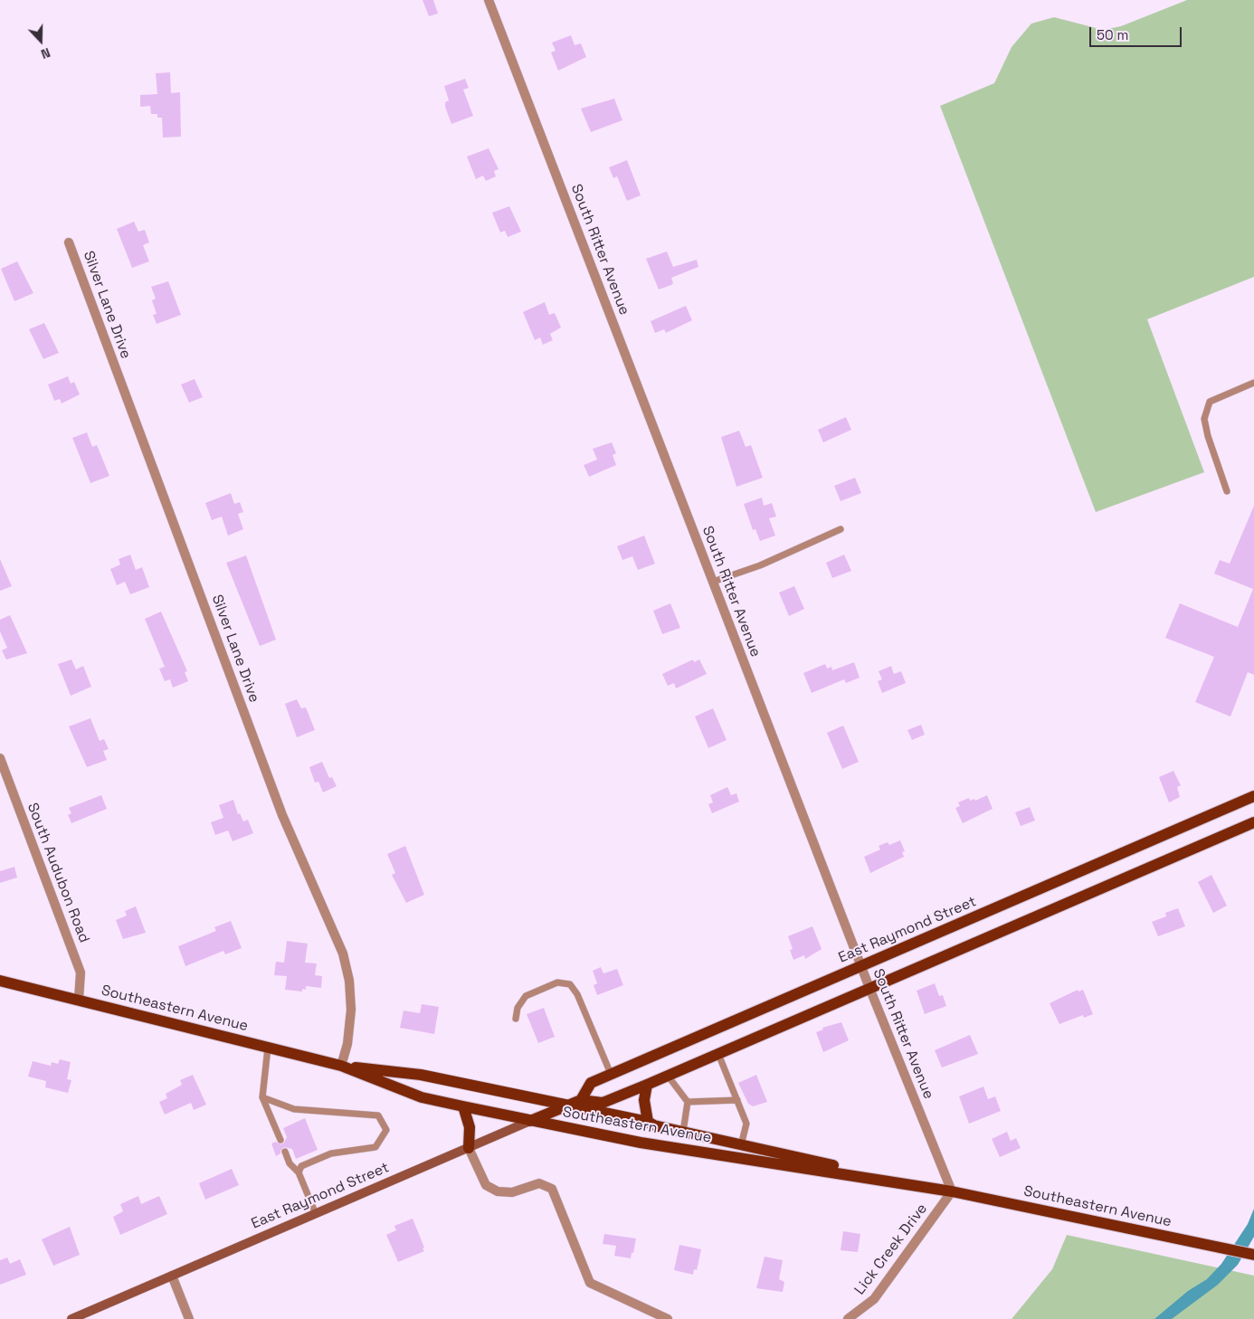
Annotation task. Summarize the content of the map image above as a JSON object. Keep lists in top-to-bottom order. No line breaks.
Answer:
{"streets":{"main road":["East Raymond Street","Southeastern Avenue"],"street":["South Ritter Avenue","Silver Lane Drive","South Audubon Road","Lick Creek Drive"]},"crossings":[["South Ritter Avenue","East Raymond Street"],["South Ritter Avenue","Southeastern Avenue"],["South Ritter Avenue","Lick Creek Drive"],["Silver Lane Drive","Southeastern Avenue"],["South Audubon Road","Southeastern Avenue"],["East Raymond Street","Southeastern Avenue"],["Southeastern Avenue","Lick Creek Drive"]],"scale_bar":"50 m","north":"bottom"}
